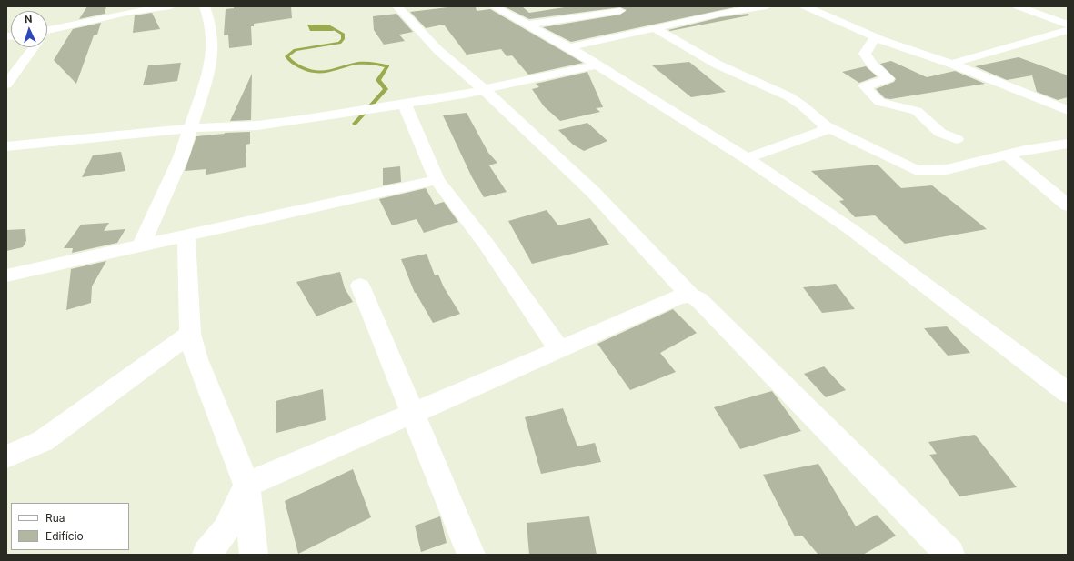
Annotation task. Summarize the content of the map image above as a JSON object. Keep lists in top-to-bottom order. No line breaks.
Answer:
{"legend":["Rua","Edifício"],"north":"top"}
